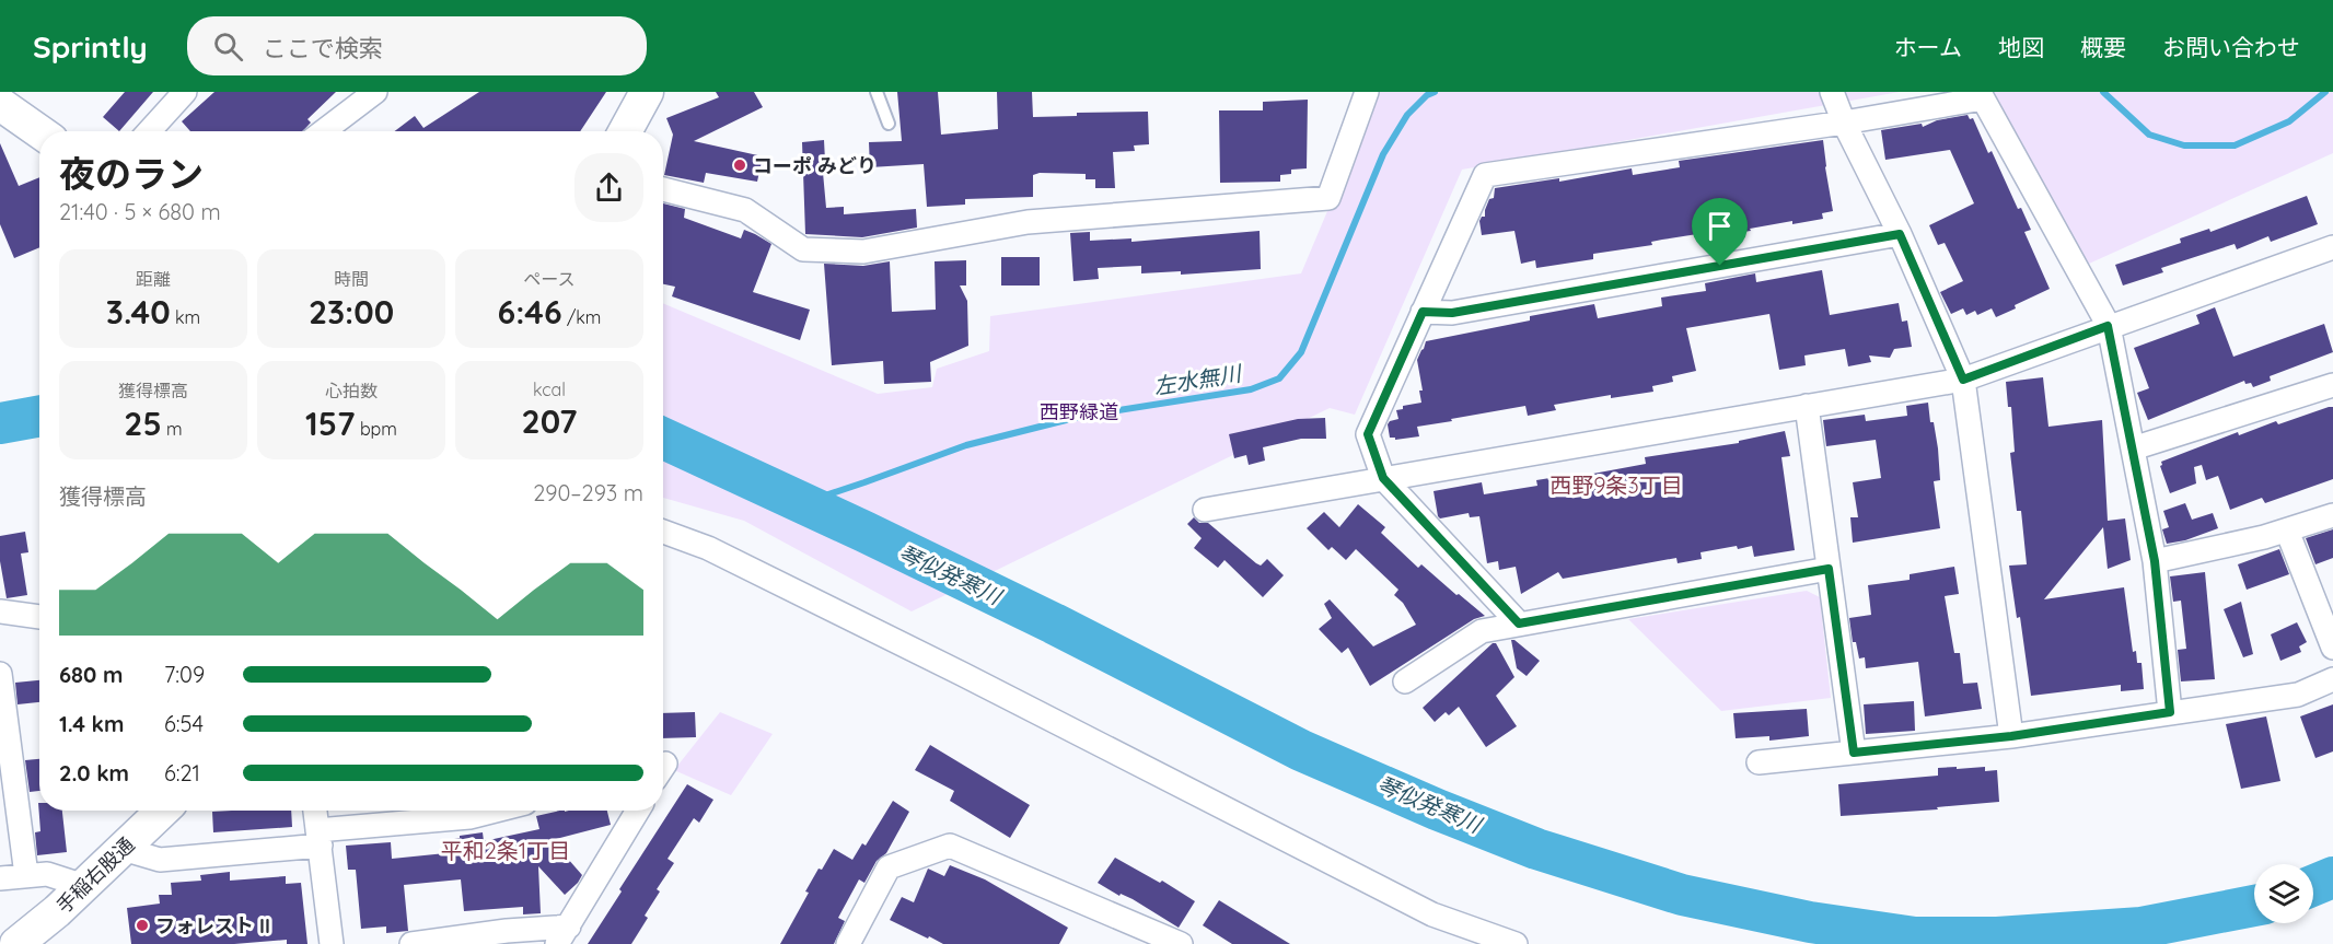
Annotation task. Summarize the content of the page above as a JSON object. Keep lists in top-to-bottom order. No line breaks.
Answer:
{"streets":{"street":["手稲右股通"]},"districts":["西野9条3丁目","平和2条1丁目"],"water":["左水無川","琴似発寒川"],"parks":["西野緑道"],"places":["コーポ みどり","フォレスト II"],"page":{"header":"Sprintly","search":"ここで検索","nav":["ホーム","地図","概要","お問い合わせ"],"heading":["夜のラン","21:40 · 5 × 680 m"],"stats":[["距離","3.40 km"],["時間","23:00"],["ペース","6:46 /km"],["獲得標高","25 m"],["心拍数","157 bpm"],["kcal","207"]],"chart":["獲得標高","290–293 m"],"list":[{"name":"680 m","note":"7:09"},{"name":"1.4 km","note":"6:54"},{"name":"2.0 km","note":"6:21"}]}}
